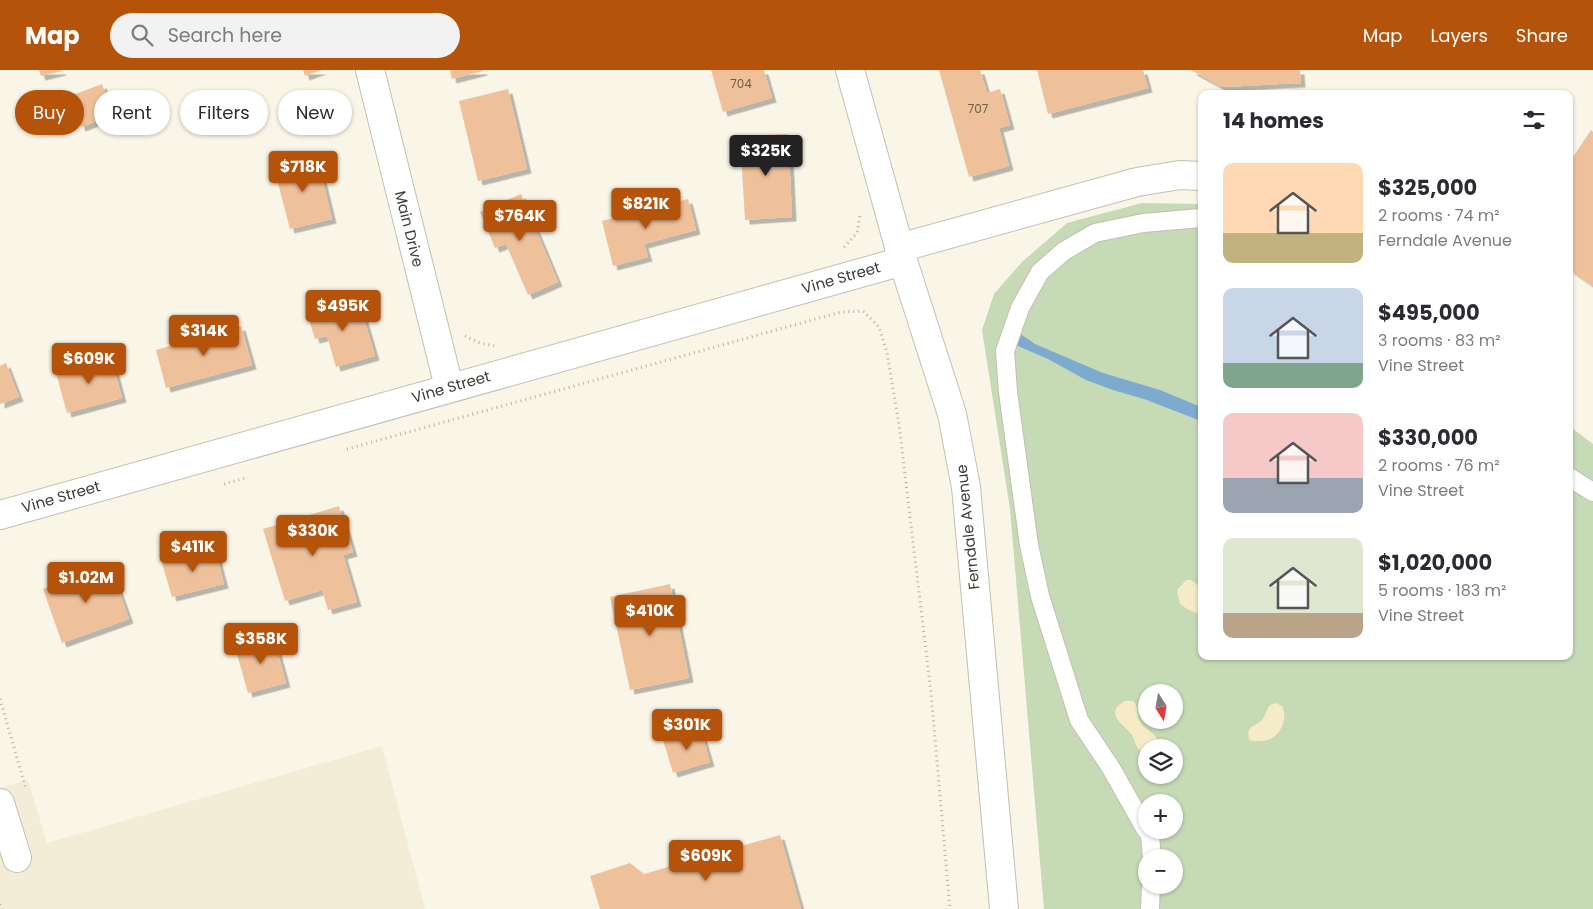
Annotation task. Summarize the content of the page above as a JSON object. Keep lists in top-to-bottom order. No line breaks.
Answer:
{"streets":{"street":["Main Drive","Vine Street","Ferndale Avenue"]},"crossings":[["Main Drive","Vine Street"],["Vine Street","Ferndale Avenue"]],"house_numbers":["704","707"],"north":"bottom","page":{"header":"Map","search":"Search here","nav":["Map","Layers","Share"],"chip":["Buy","Rent","Filters","New"],"heading":"14 homes","price":["$325K","$718K","$821K","$764K","$495K","$314K","$609K","$330K","$411K","$1.02M","$410K","$358K","$301K","$609K"],"list":[{"name":"$325,000","note":"2 rooms · 74 m² · Ferndale Avenue"},{"name":"$495,000","note":"3 rooms · 83 m² · Vine Street"},{"name":"$330,000","note":"2 rooms · 76 m² · Vine Street"},{"name":"$1,020,000","note":"5 rooms · 183 m² · Vine Street"}],"map_buttons":["+","−"]}}
